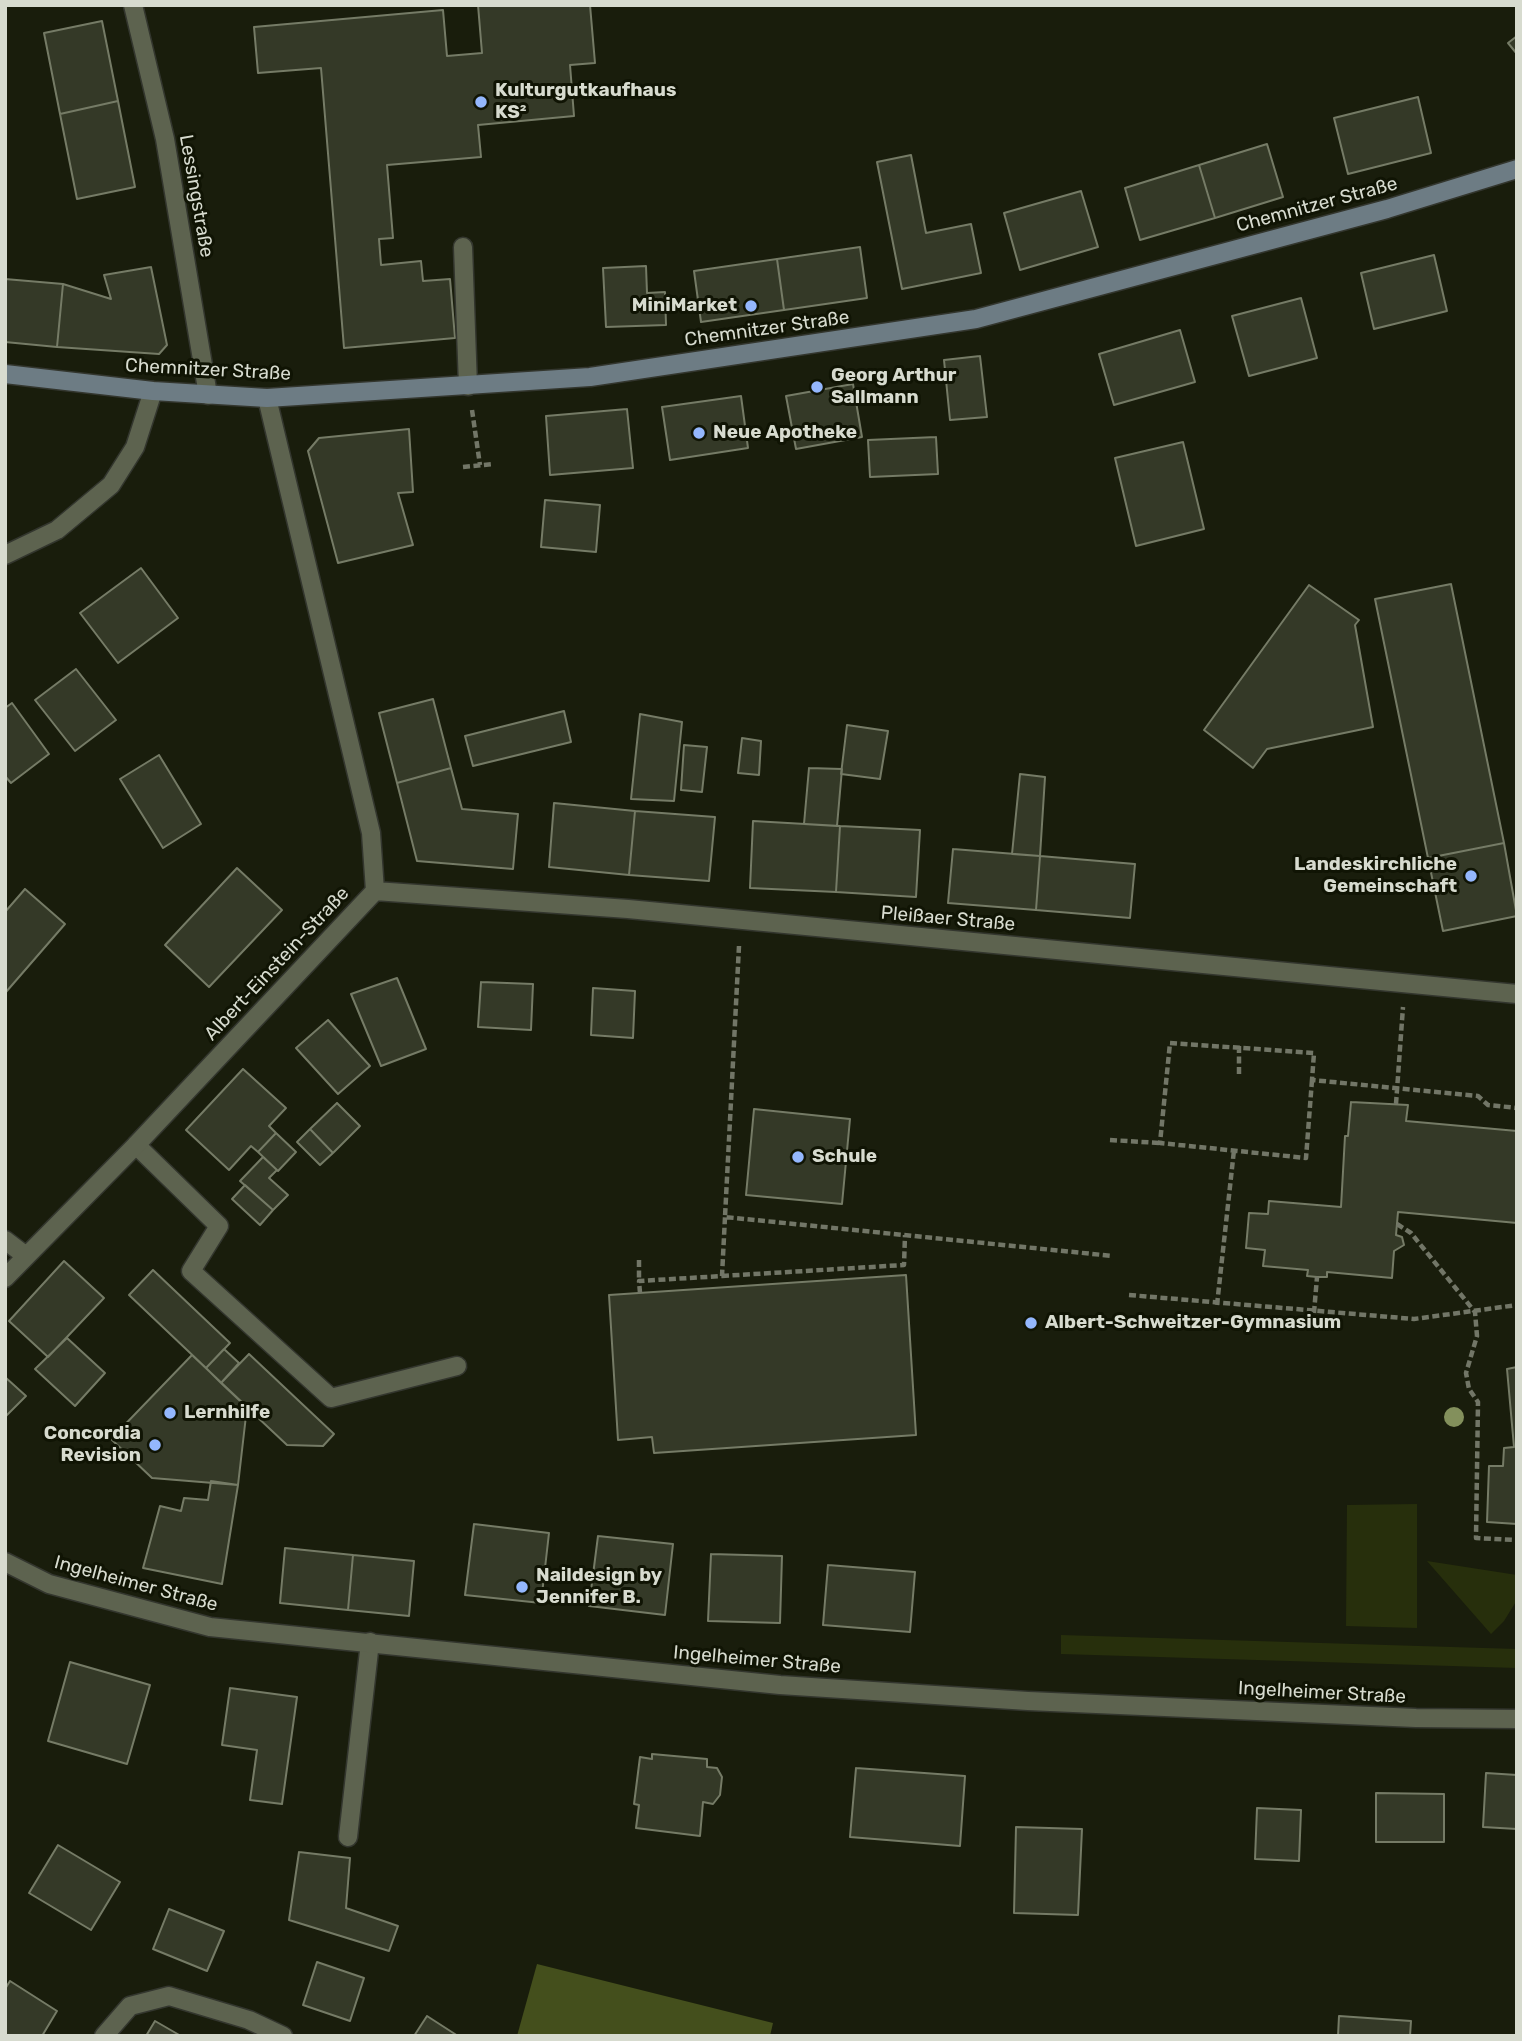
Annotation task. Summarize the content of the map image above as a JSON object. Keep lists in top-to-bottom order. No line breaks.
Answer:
{"streets":{"street":["Lessingstraße","Chemnitzer Straße","Pleißaer Straße","Albert-Einstein-Straße","Ingelheimer Straße"]},"crossings":[["Lessingstraße","Chemnitzer Straße"],["Chemnitzer Straße","Albert-Einstein-Straße"],["Pleißaer Straße","Albert-Einstein-Straße"]],"places":["Kulturgutkaufhaus KS²","MiniMarket","Georg Arthur Sallmann","Neue Apotheke","Landeskirchliche Gemeinschaft","Schule","Albert-Schweitzer-Gymnasium","Lernhilfe","Concordia Revision","Naildesign by Jennifer B."]}
